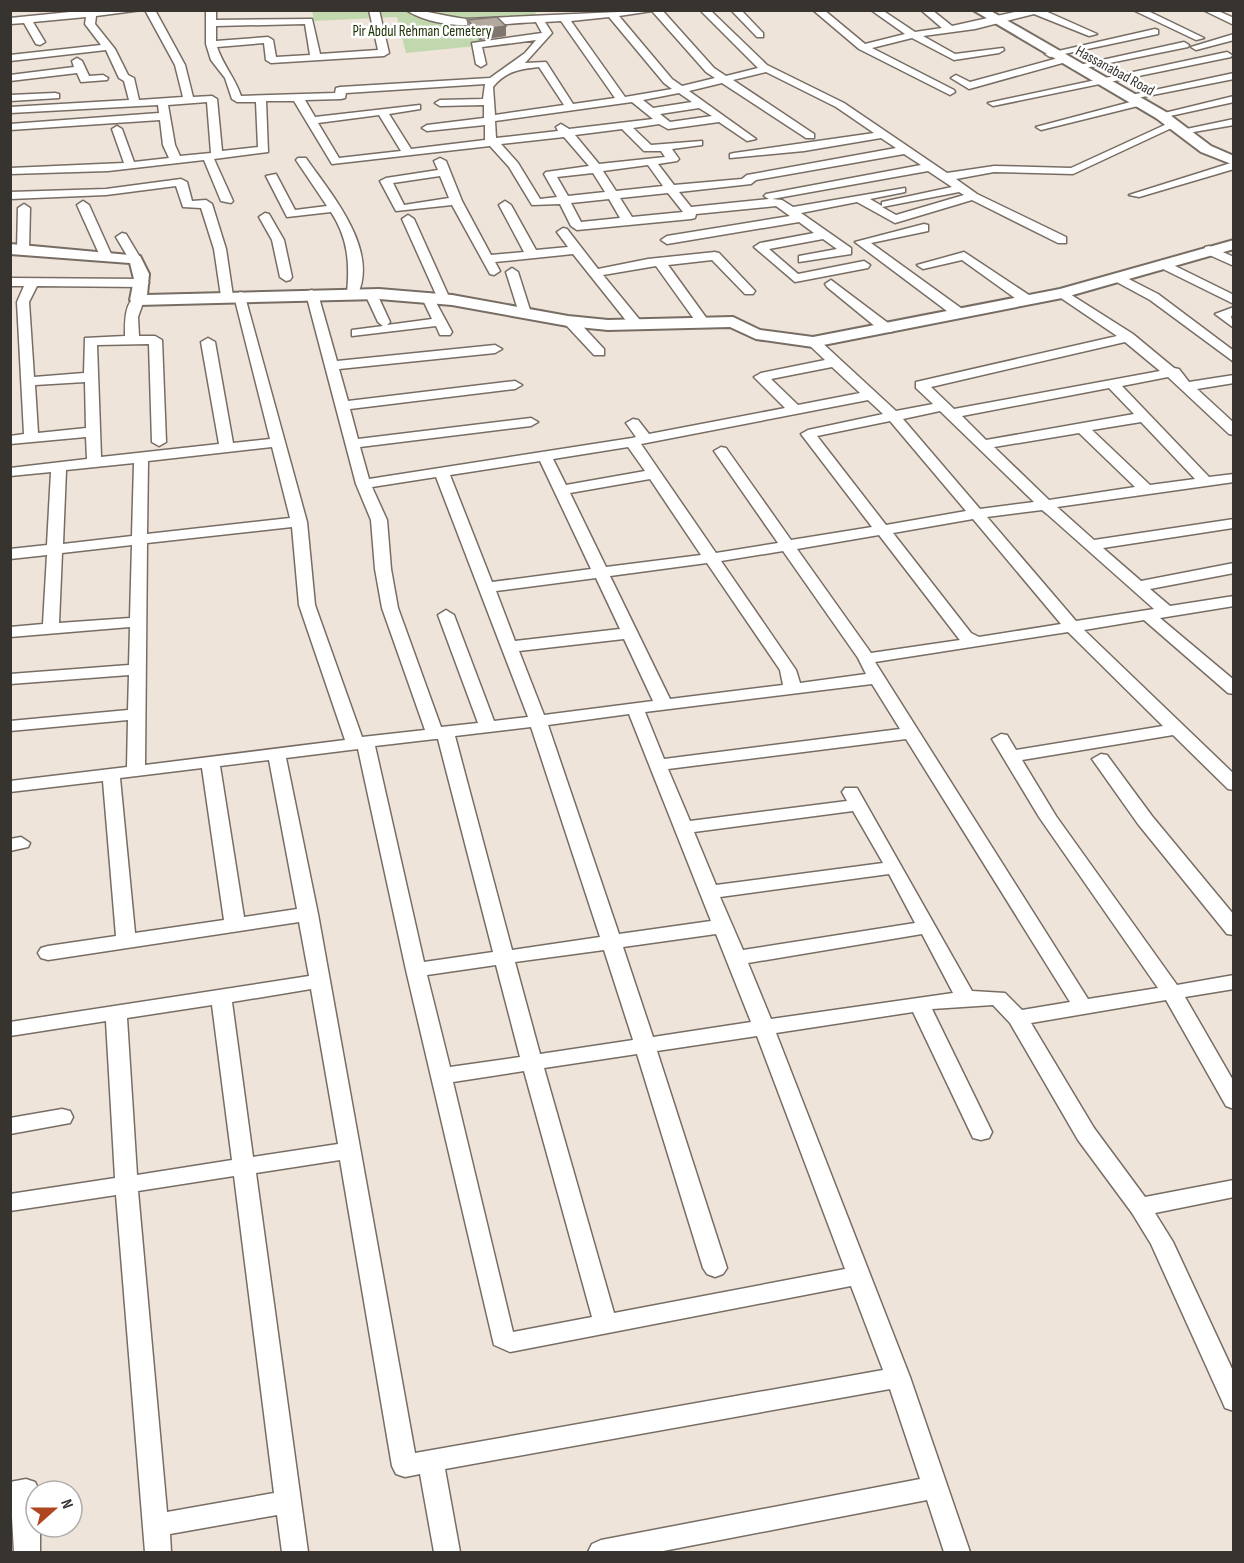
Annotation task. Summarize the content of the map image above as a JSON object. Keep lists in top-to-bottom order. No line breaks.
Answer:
{"streets":{"street":["Hassanabad Road"]},"parks":["Pir Abdul Rehman Cemetery"],"north":"right"}
